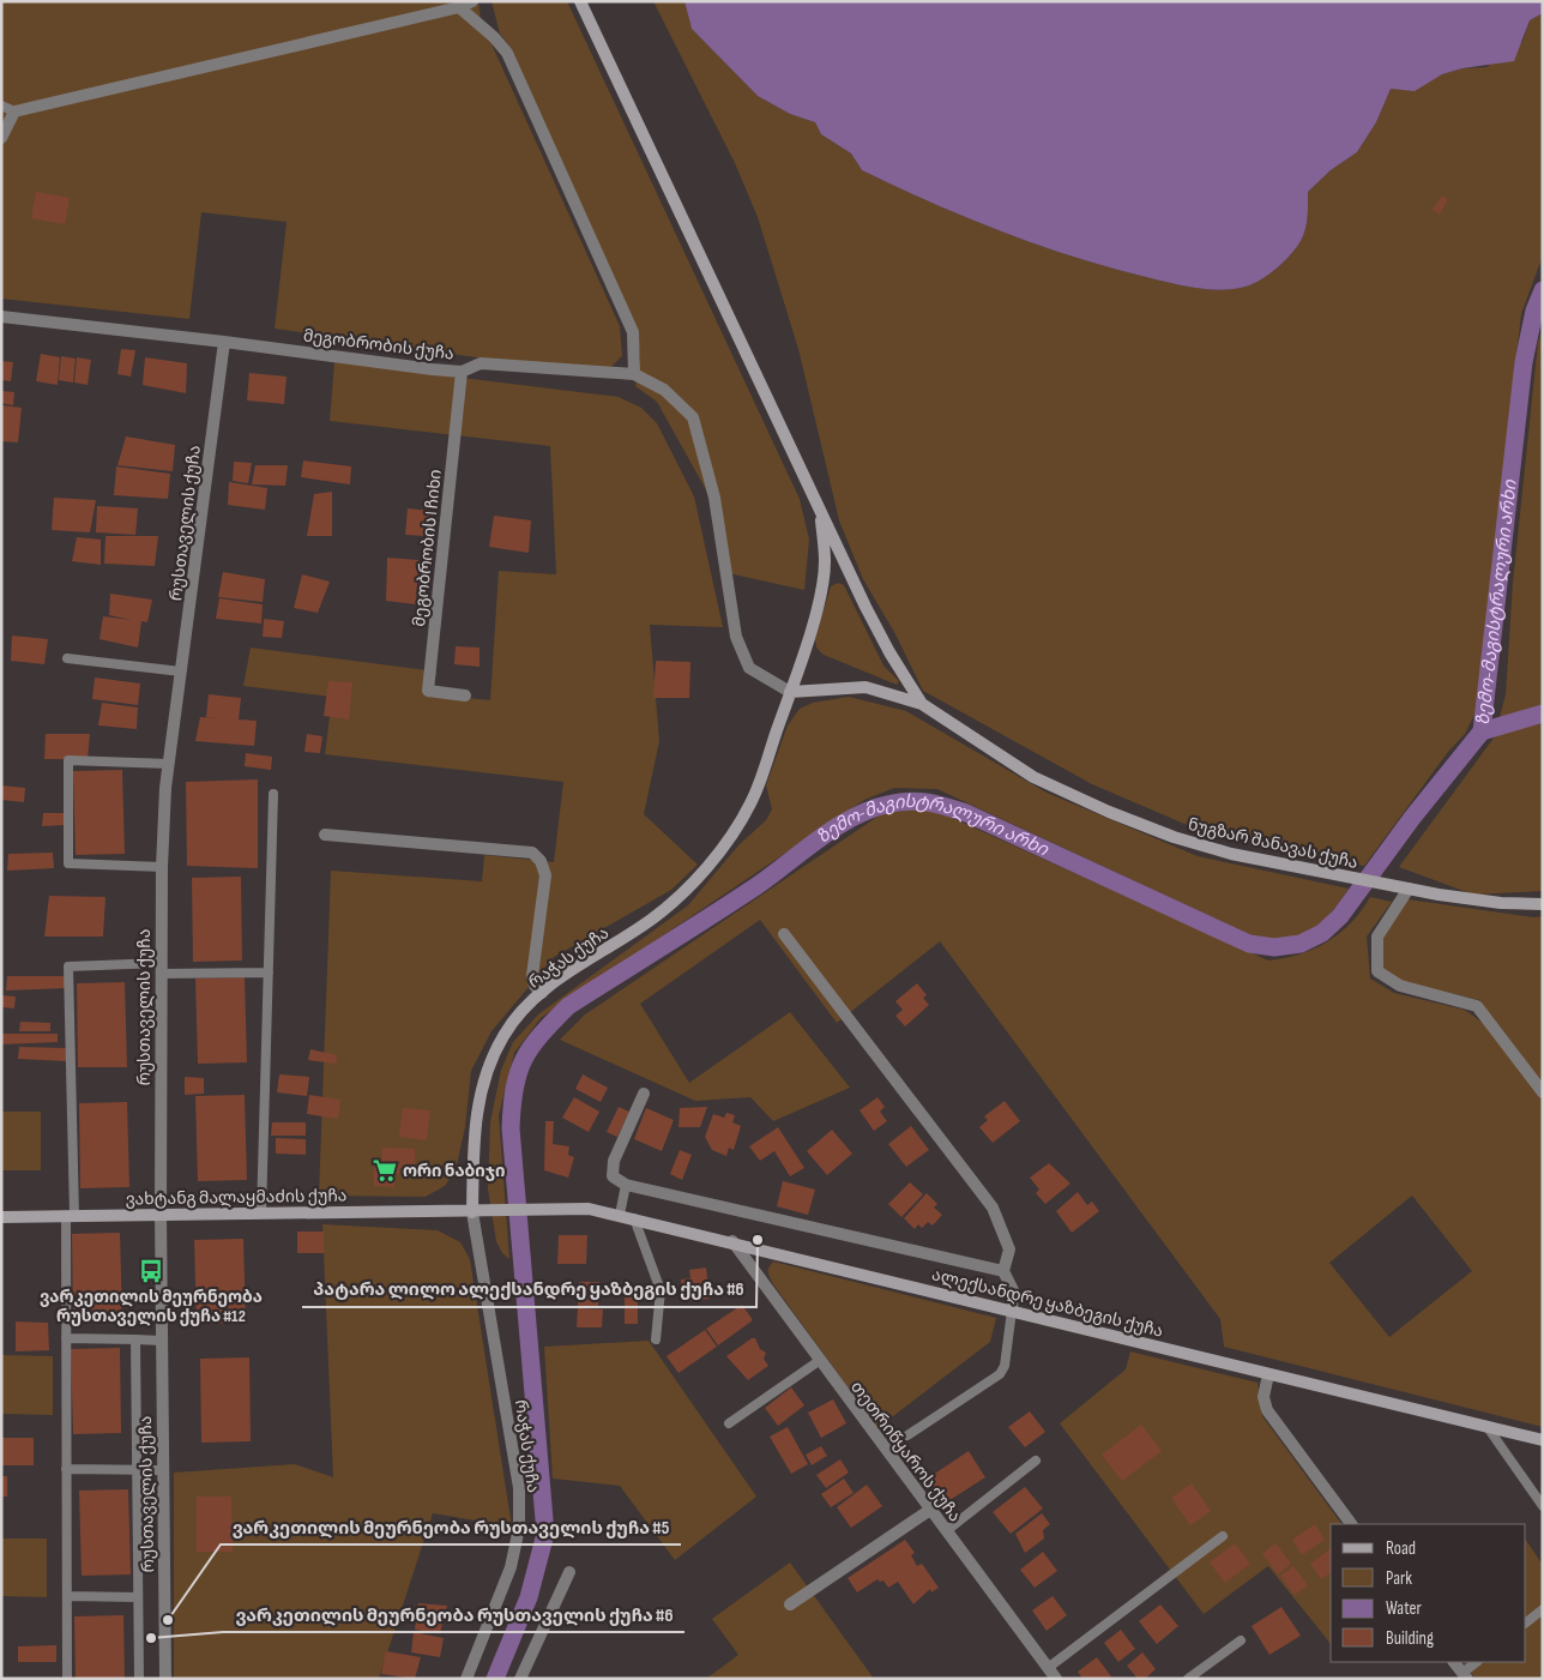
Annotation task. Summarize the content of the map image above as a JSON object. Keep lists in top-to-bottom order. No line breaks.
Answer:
{"streets":{"street":["მეგობრობის ქუჩა","რუსთაველის ქუჩა","მეგობრობის I ჩიხი","ნუგზარ შანავას ქუჩა","რაჭას ქუჩა","ვახტანგ მალაყმაძის ქუჩა","ალექსანდრე ყაზბეგის ქუჩა","თეთრიწყაროს ქუჩა"]},"crossings":[["მეგობრობის ქუჩა","რუსთაველის ქუჩა"],["მეგობრობის ქუჩა","მეგობრობის I ჩიხი"],["მეგობრობის ქუჩა","რაჭას ქუჩა"],["რუსთაველის ქუჩა","ვახტანგ მალაყმაძის ქუჩა"],["ნუგზარ შანავას ქუჩა","რაჭას ქუჩა"],["რაჭას ქუჩა","ვახტანგ მალაყმაძის ქუჩა"],["ვახტანგ მალაყმაძის ქუჩა","ალექსანდრე ყაზბეგის ქუჩა"],["ალექსანდრე ყაზბეგის ქუჩა","თეთრიწყაროს ქუჩა"]],"water":["ზემო-მაგისტრალური არხი"],"places":{"supermarket":["ორი ნაბიჯი"],"other":["პატარა ლილო ალექსანდრე ყაზბეგის ქუჩა #6","ვარკეთილის მეურნეობა რუსთაველის ქუჩა #5","ვარკეთილის მეურნეობა რუსთაველის ქუჩა #6"],"bus stop":["ვარკეთილის მეურნეობა რუსთაველის ქუჩა #12"]},"legend":["Road","Park","Water","Building"]}
